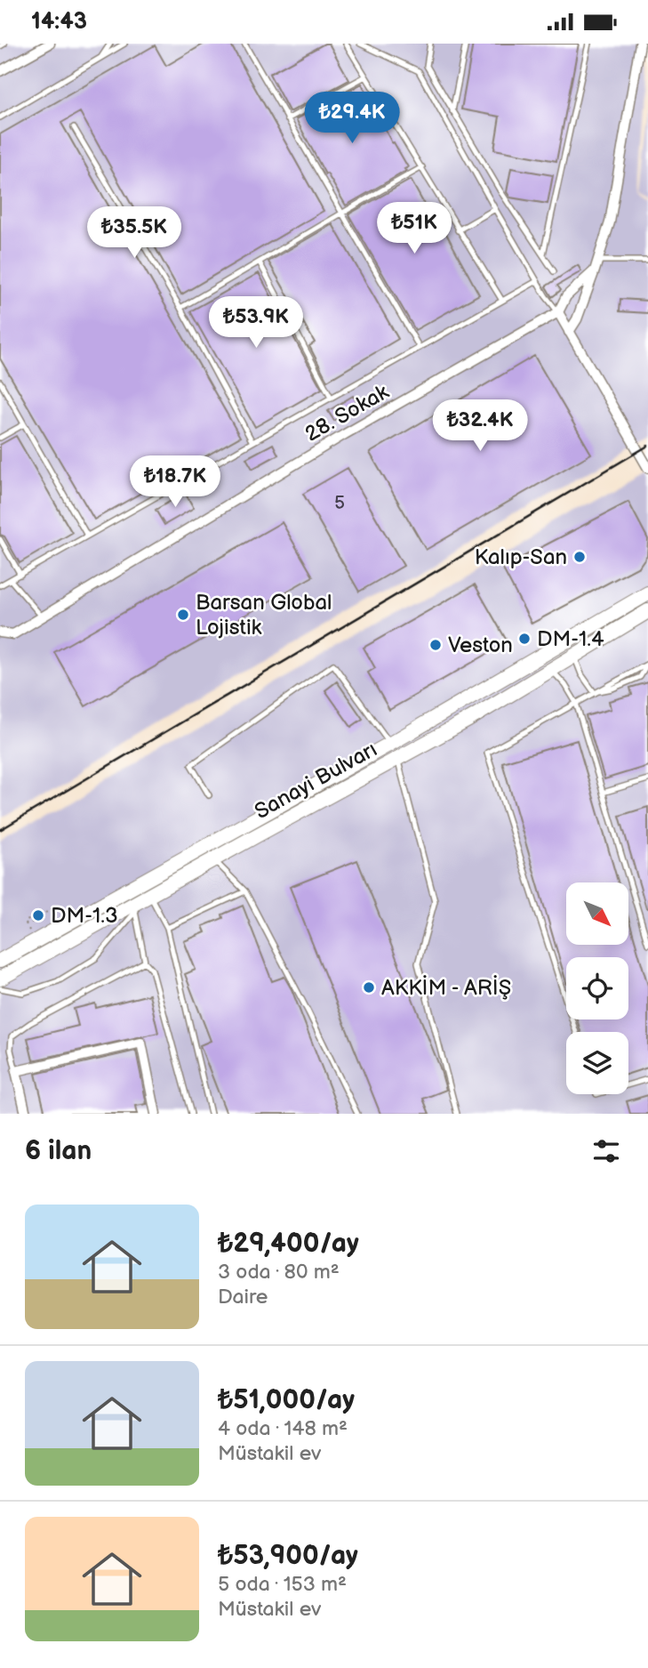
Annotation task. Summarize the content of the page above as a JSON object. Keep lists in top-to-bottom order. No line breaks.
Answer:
{"streets":{"main road":["Sanayi Bulvarı"],"street":["28. Sokak"]},"places":["Kalıp-San","Barsan Global Lojistik","DM-1.4","Veston","DM-1.3","AKKİM - ARİŞ"],"house_numbers":["5"],"north":"bottom right","page":{"status":"14:43","price":["₺29.4K","₺51K","₺35.5K","₺53.9K","₺32.4K","₺18.7K"],"heading":"6 ilan","list":[{"name":"₺29,400/ay","note":"3 oda · 80 m² · Daire"},{"name":"₺51,000/ay","note":"4 oda · 148 m² · Müstakil ev"},{"name":"₺53,900/ay","note":"5 oda · 153 m² · Müstakil ev"}]}}
